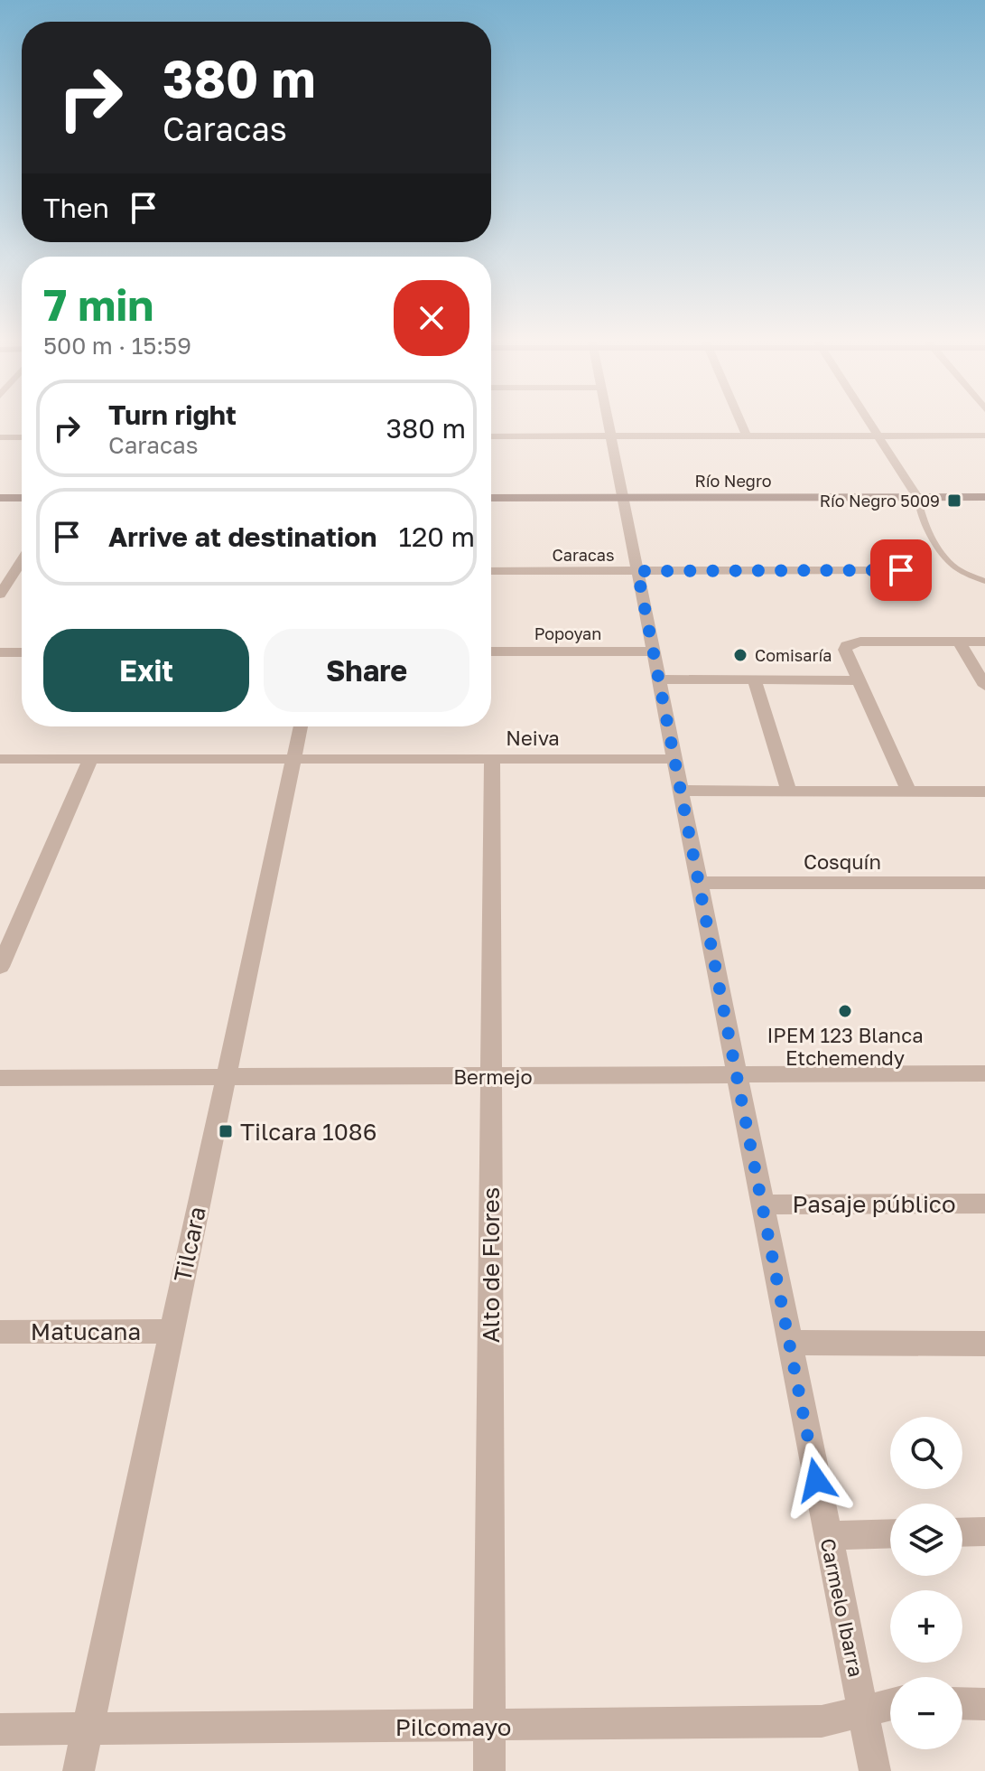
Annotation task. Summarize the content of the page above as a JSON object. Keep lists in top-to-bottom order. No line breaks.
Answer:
{"streets":{"main road":["Río Negro"],"street":["Caracas","Popoyan","Neiva","Cosquín","Bermejo","Pasaje público","Tilcara","Alto de Flores","Matucana","Carmelo Ibarra","Pilcomayo"]},"crossings":[["Río Negro","Carmelo Ibarra"],["Caracas","Carmelo Ibarra"],["Popoyan","Carmelo Ibarra"],["Neiva","Tilcara"],["Neiva","Alto de Flores"],["Neiva","Carmelo Ibarra"],["Cosquín","Carmelo Ibarra"],["Bermejo","Tilcara"],["Bermejo","Alto de Flores"],["Bermejo","Carmelo Ibarra"],["Pasaje público","Carmelo Ibarra"],["Tilcara","Matucana"],["Tilcara","Pilcomayo"],["Alto de Flores","Pilcomayo"],["Carmelo Ibarra","Pilcomayo"]],"places":{"transit":["Río Negro 5009","Tilcara 1086"],"other":["Comisaría","IPEM 123 Blanca Etchemendy"]},"page":{"turn":["380 m","Caracas"],"then":"Then","heading":["7 min","500 m · 15:59"],"list":[{"name":"Turn right","note":"Caracas","value":"380 m"},{"name":"Arrive at destination","value":"120 m"}],"buttons":["Exit","Share"],"map_buttons":["+","−"]}}
